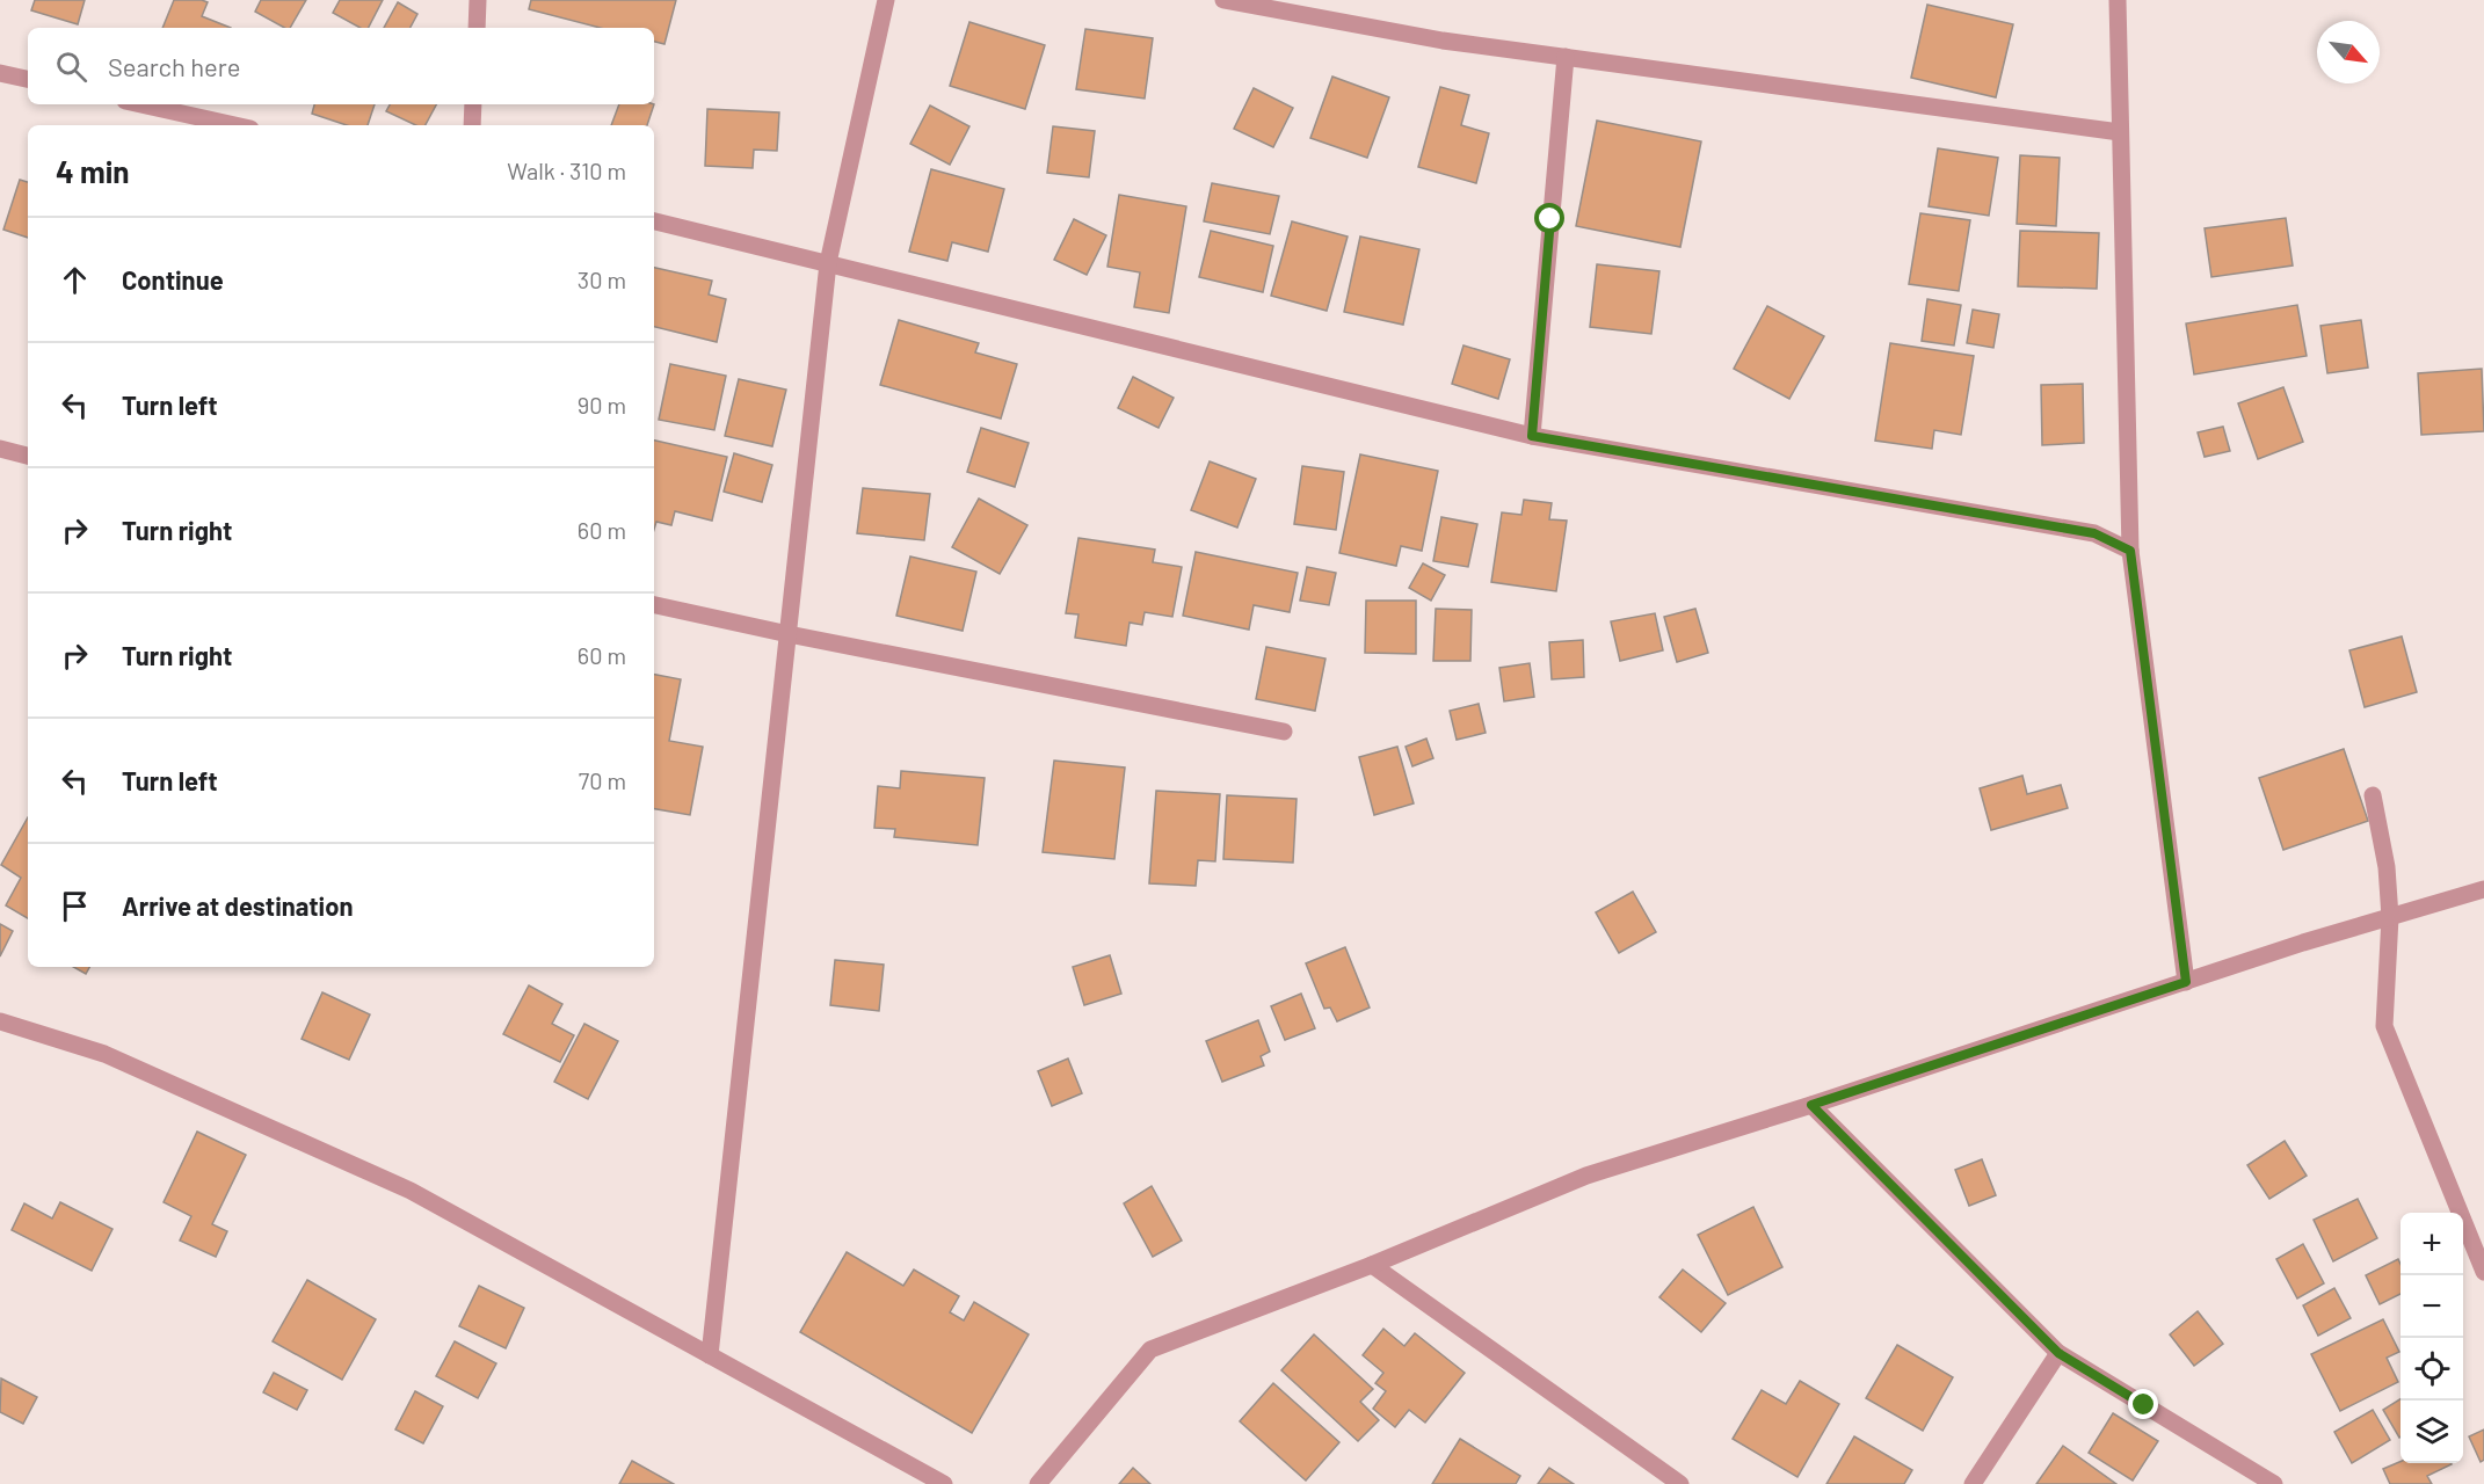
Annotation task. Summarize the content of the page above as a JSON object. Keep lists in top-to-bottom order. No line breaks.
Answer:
{"north":"bottom right","page":{"search":"Search here","heading":["4 min","Walk · 310 m"],"list":[["Continue","30 m"],["Turn left","90 m"],["Turn right","60 m"],["Turn right","60 m"],["Turn left","70 m"],"Arrive at destination"],"map_buttons":["+","−"]}}
